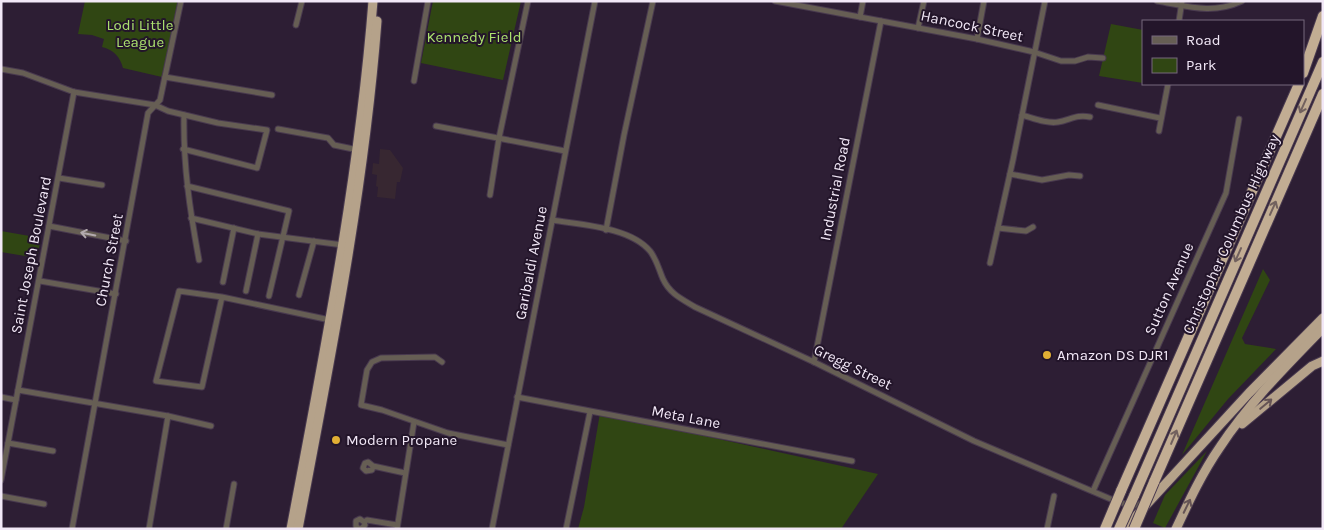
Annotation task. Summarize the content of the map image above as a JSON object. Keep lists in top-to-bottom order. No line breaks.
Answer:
{"streets":{"highway":["Christopher Columbus Highway"],"street":["Hancock Street","Industrial Road","Saint Joseph Boulevard","Church Street","Garibaldi Avenue","Sutton Avenue","Gregg Street","Meta Lane"]},"crossings":[["Hancock Street","Industrial Road"],["Industrial Road","Gregg Street"],["Garibaldi Avenue","Gregg Street"],["Garibaldi Avenue","Meta Lane"],["Sutton Avenue","Gregg Street"]],"parks":["Lodi Little League","Kennedy Field"],"places":["Amazon DS DJR1","Modern Propane"],"legend":["Road","Park"]}
